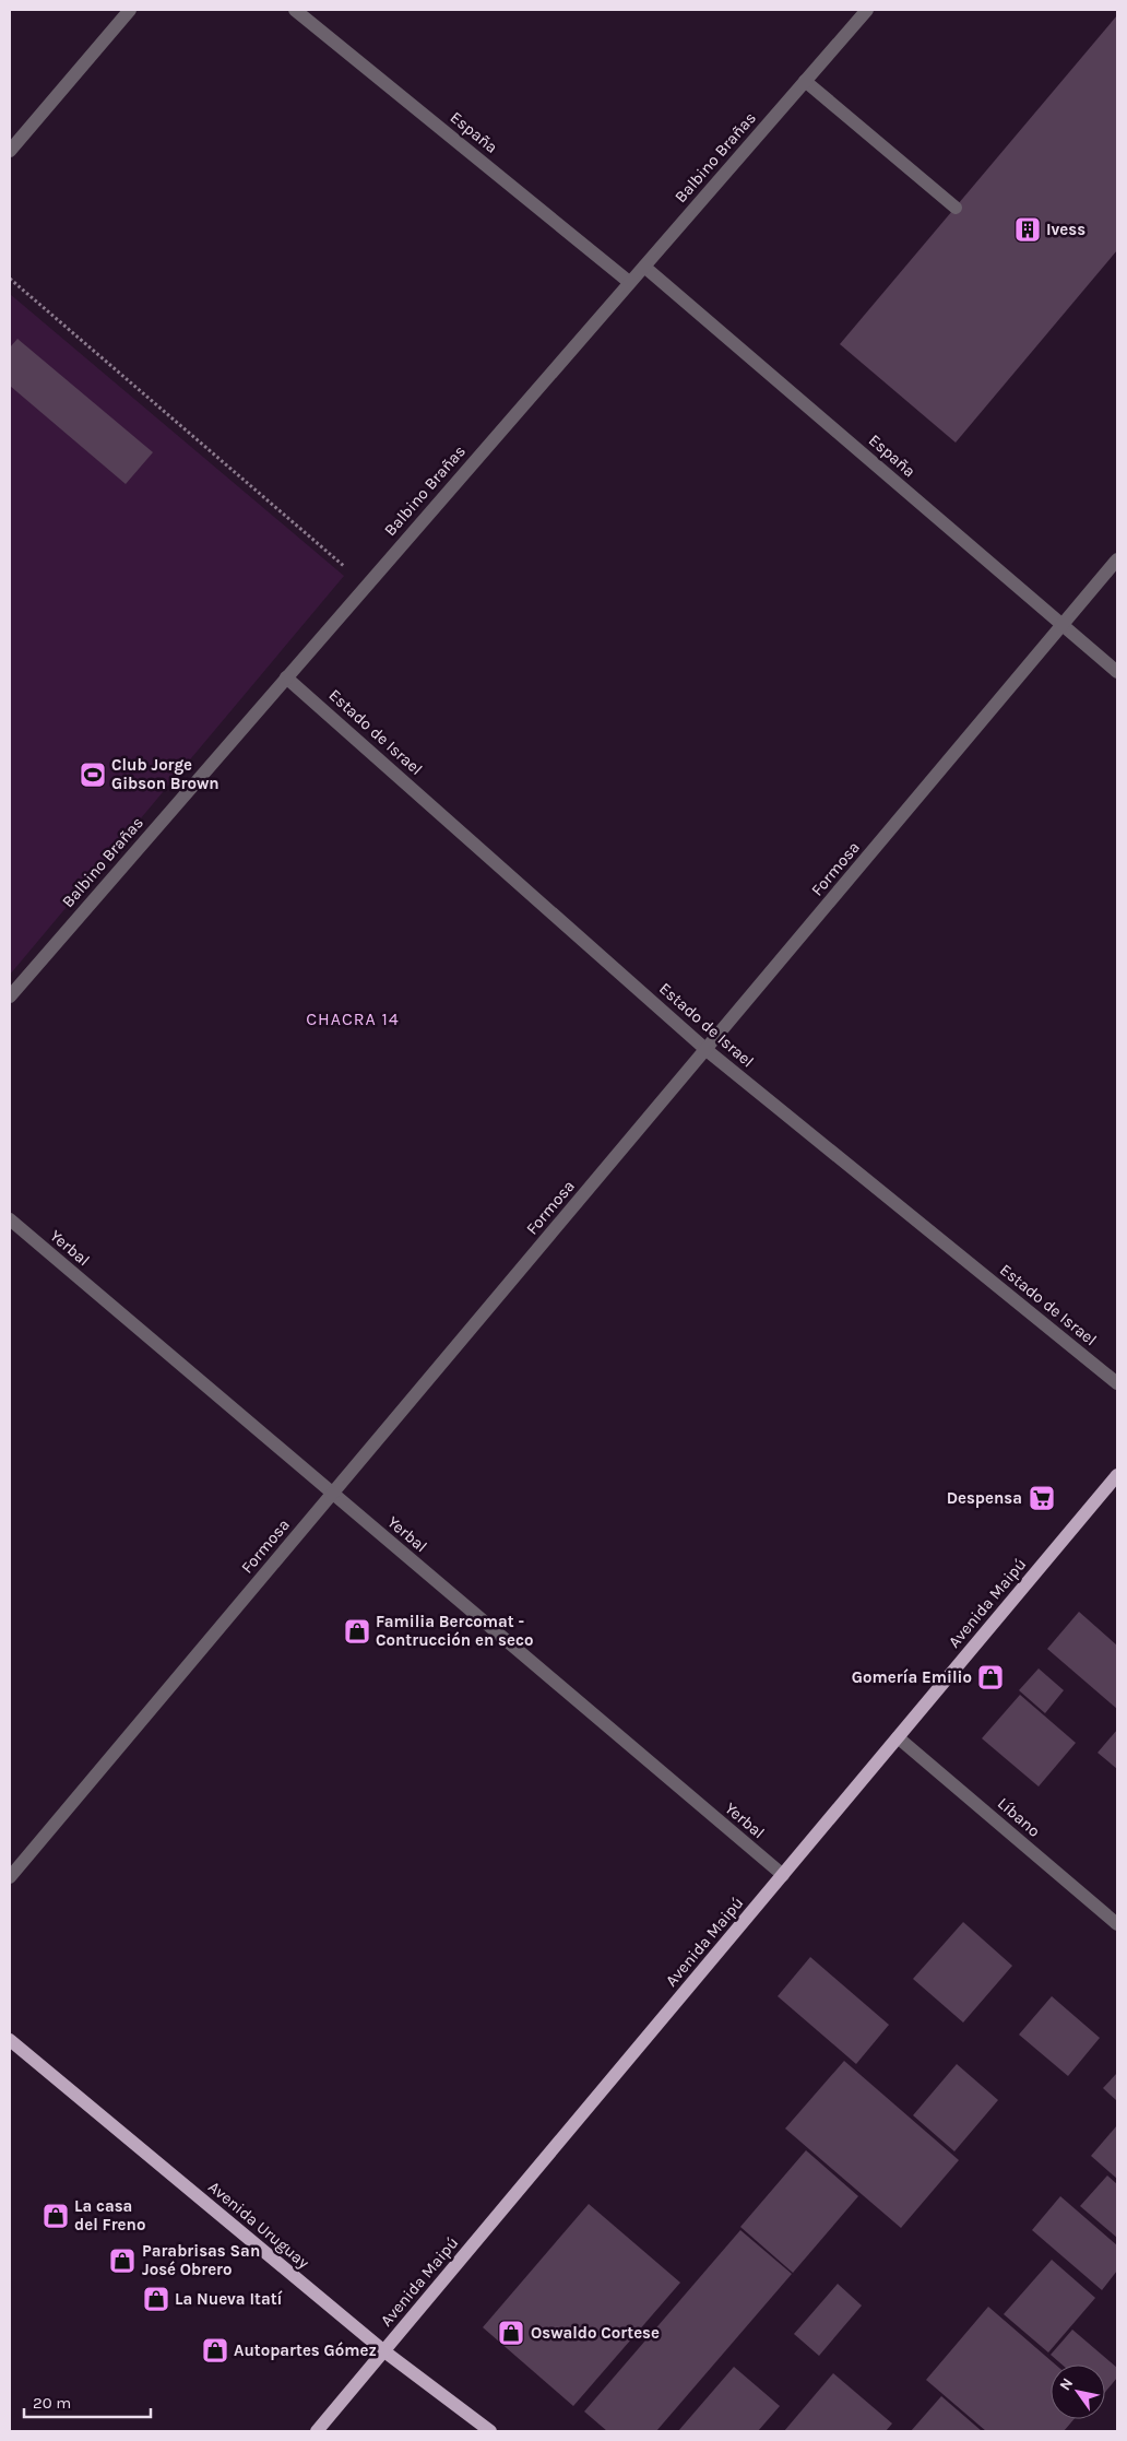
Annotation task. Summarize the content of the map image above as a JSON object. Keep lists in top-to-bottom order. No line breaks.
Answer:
{"streets":{"main road":["Avenida Maipú","Avenida Uruguay"],"street":["España","Balbino Brañas","Estado de Israel","Formosa","Yerbal","Líbano"]},"crossings":[["España","Balbino Brañas"],["España","Formosa"],["Balbino Brañas","Estado de Israel"],["Estado de Israel","Formosa"],["Formosa","Yerbal"],["Yerbal","Avenida Maipú"],["Avenida Maipú","Líbano"],["Avenida Maipú","Avenida Uruguay"]],"districts":["CHACRA 14"],"places":{"building":["Ivess"],"sports":["Club Jorge Gibson Brown"],"supermarket":["Despensa"],"shop":["Familia Bercomat - Contrucción en seco","Gomería Emilio","La casa del Freno","Parabrisas San José Obrero","La Nueva Itatí","Oswaldo Cortese","Autopartes Gómez"]},"scale_bar":"20 m","north":"top left"}
